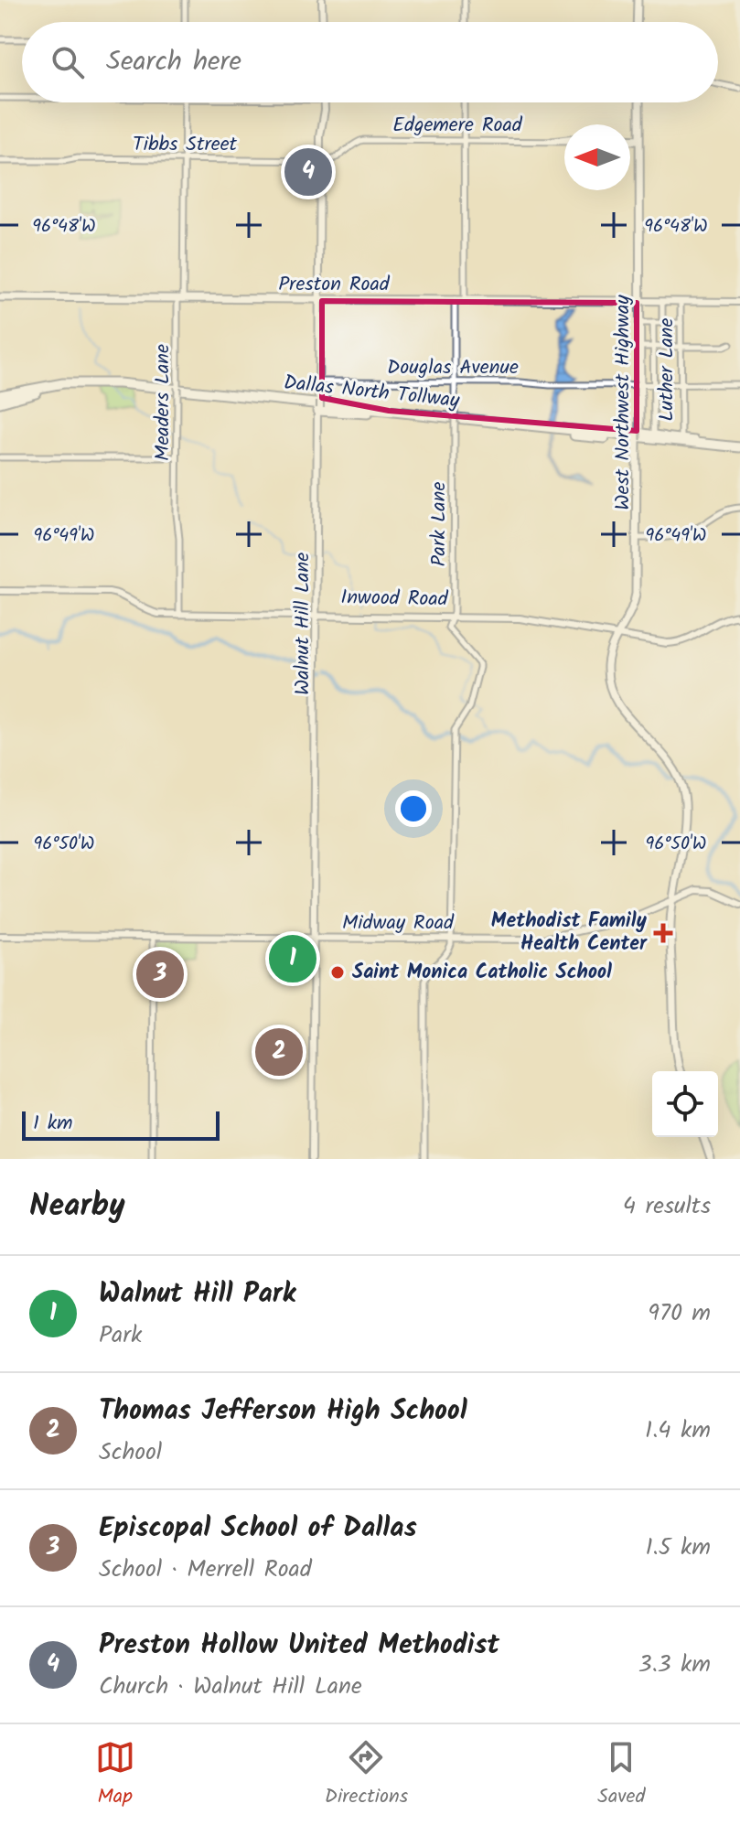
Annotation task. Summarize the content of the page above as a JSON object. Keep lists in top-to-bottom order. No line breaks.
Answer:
{"streets":{"highway":["Dallas North Tollway"],"main road":["Preston Road","West Northwest Highway","Inwood Road","Walnut Hill Lane","Midway Road"],"street":["Edgemere Road","Tibbs Street","Douglas Avenue","Luther Lane","Meaders Lane","Park Lane"]},"crossings":[["Edgemere Road","Tibbs Street"],["Tibbs Street","Meaders Lane"],["Tibbs Street","Walnut Hill Lane"],["Preston Road","Luther Lane"],["Preston Road","Meaders Lane"],["Preston Road","West Northwest Highway"],["Preston Road","Park Lane"],["Preston Road","Walnut Hill Lane"],["Douglas Avenue","Luther Lane"],["Douglas Avenue","West Northwest Highway"],["Douglas Avenue","Park Lane"],["Douglas Avenue","Walnut Hill Lane"],["Meaders Lane","Inwood Road"],["West Northwest Highway","Inwood Road"],["West Northwest Highway","Midway Road"],["Park Lane","Inwood Road"],["Park Lane","Midway Road"],["Inwood Road","Walnut Hill Lane"],["Walnut Hill Lane","Midway Road"]],"places":{"health":["Methodist Family Health Center"],"other":["Saint Monica Catholic School"]},"scale_bar":"1 km","north":"left","page":{"search":"Search here","pins":["4","1","3","2"],"scale":"1 km","heading":["Nearby","4 results"],"list":[{"mark":"1","name":"Walnut Hill Park","note":"Park","value":"970 m"},{"mark":"2","name":"Thomas Jefferson High School","note":"School","value":"1.4 km"},{"mark":"3","name":"Episcopal School of Dallas","note":"School · Merrell Road","value":"1.5 km"},{"mark":"4","name":"Preston Hollow United Methodist","note":"Church · Walnut Hill Lane","value":"3.3 km"}],"nav":["Map","Directions","Saved"]},"coordinates":["96°48'W","96°49'W","96°50'W"]}
